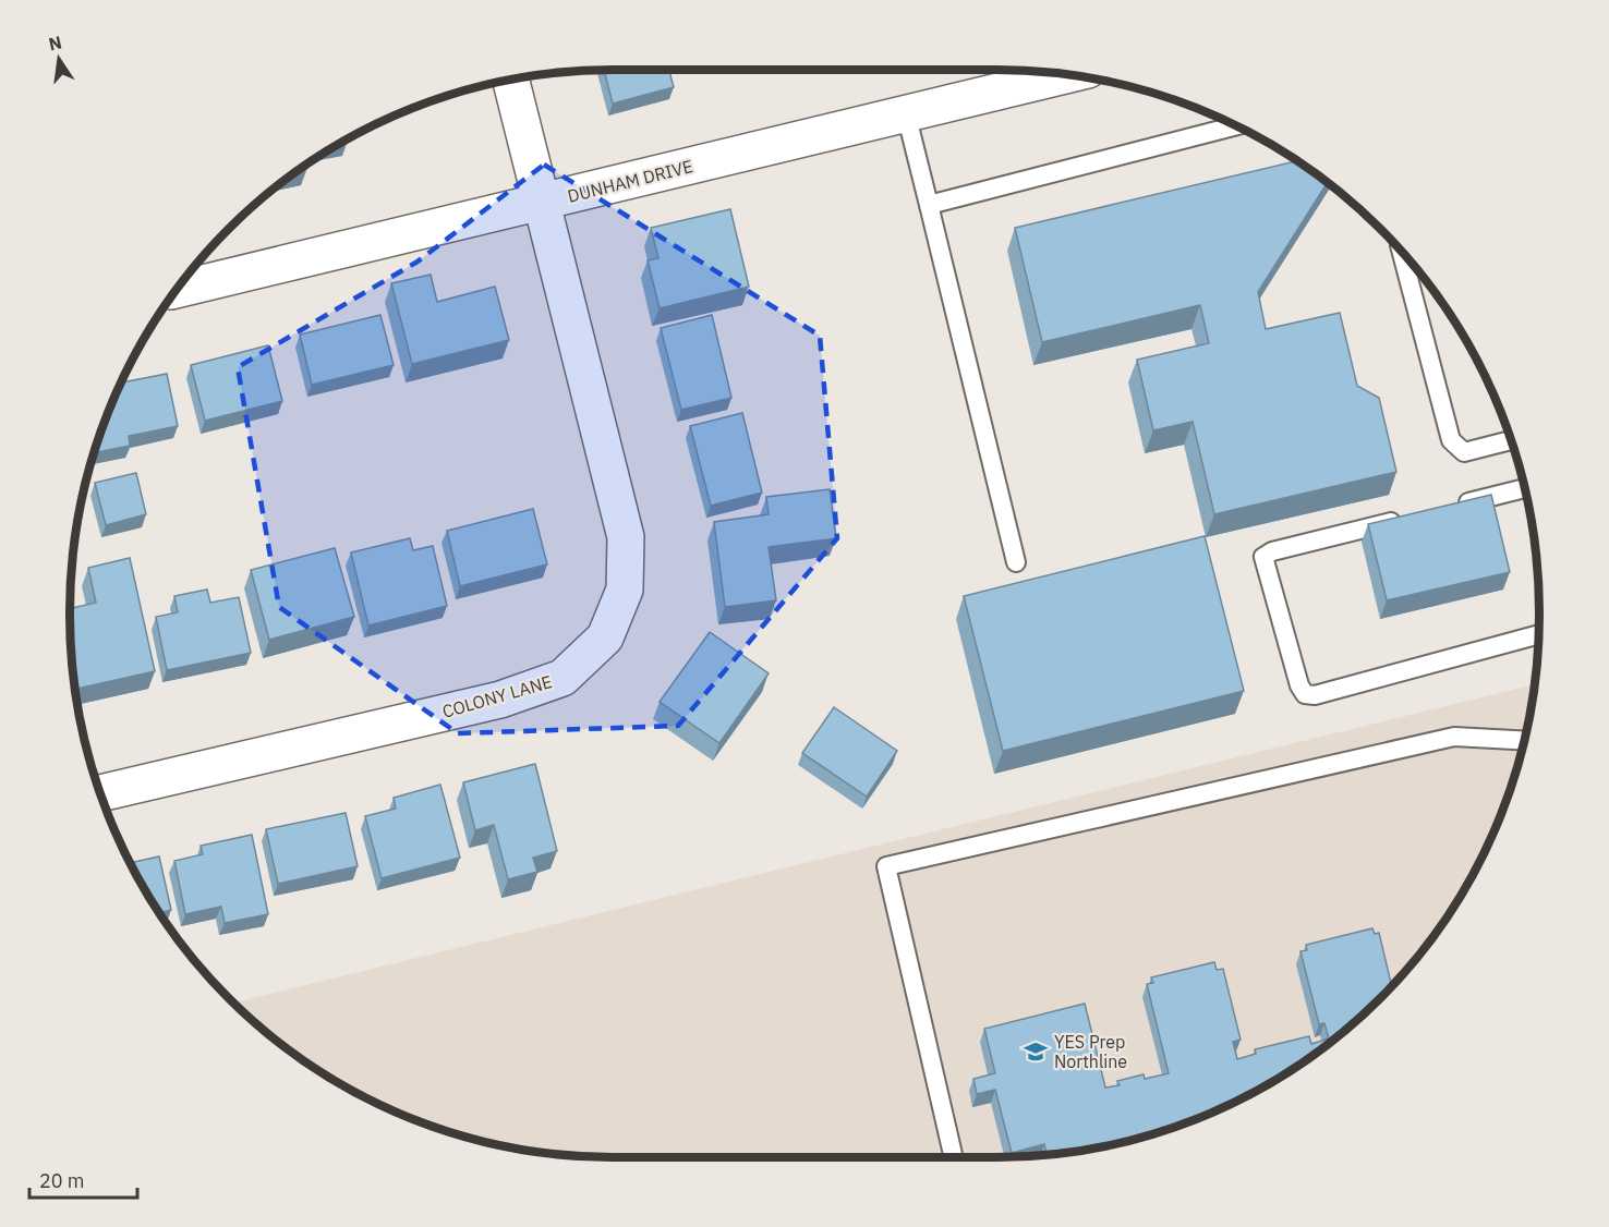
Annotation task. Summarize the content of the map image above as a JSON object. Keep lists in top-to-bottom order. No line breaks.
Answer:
{"streets":{"street":["DUNHAM DRIVE","COLONY LANE"]},"crossings":[["DUNHAM DRIVE","COLONY LANE"]],"places":{"school or university":["YES Prep Northline"]},"scale_bar":"20 m","north":"top"}
